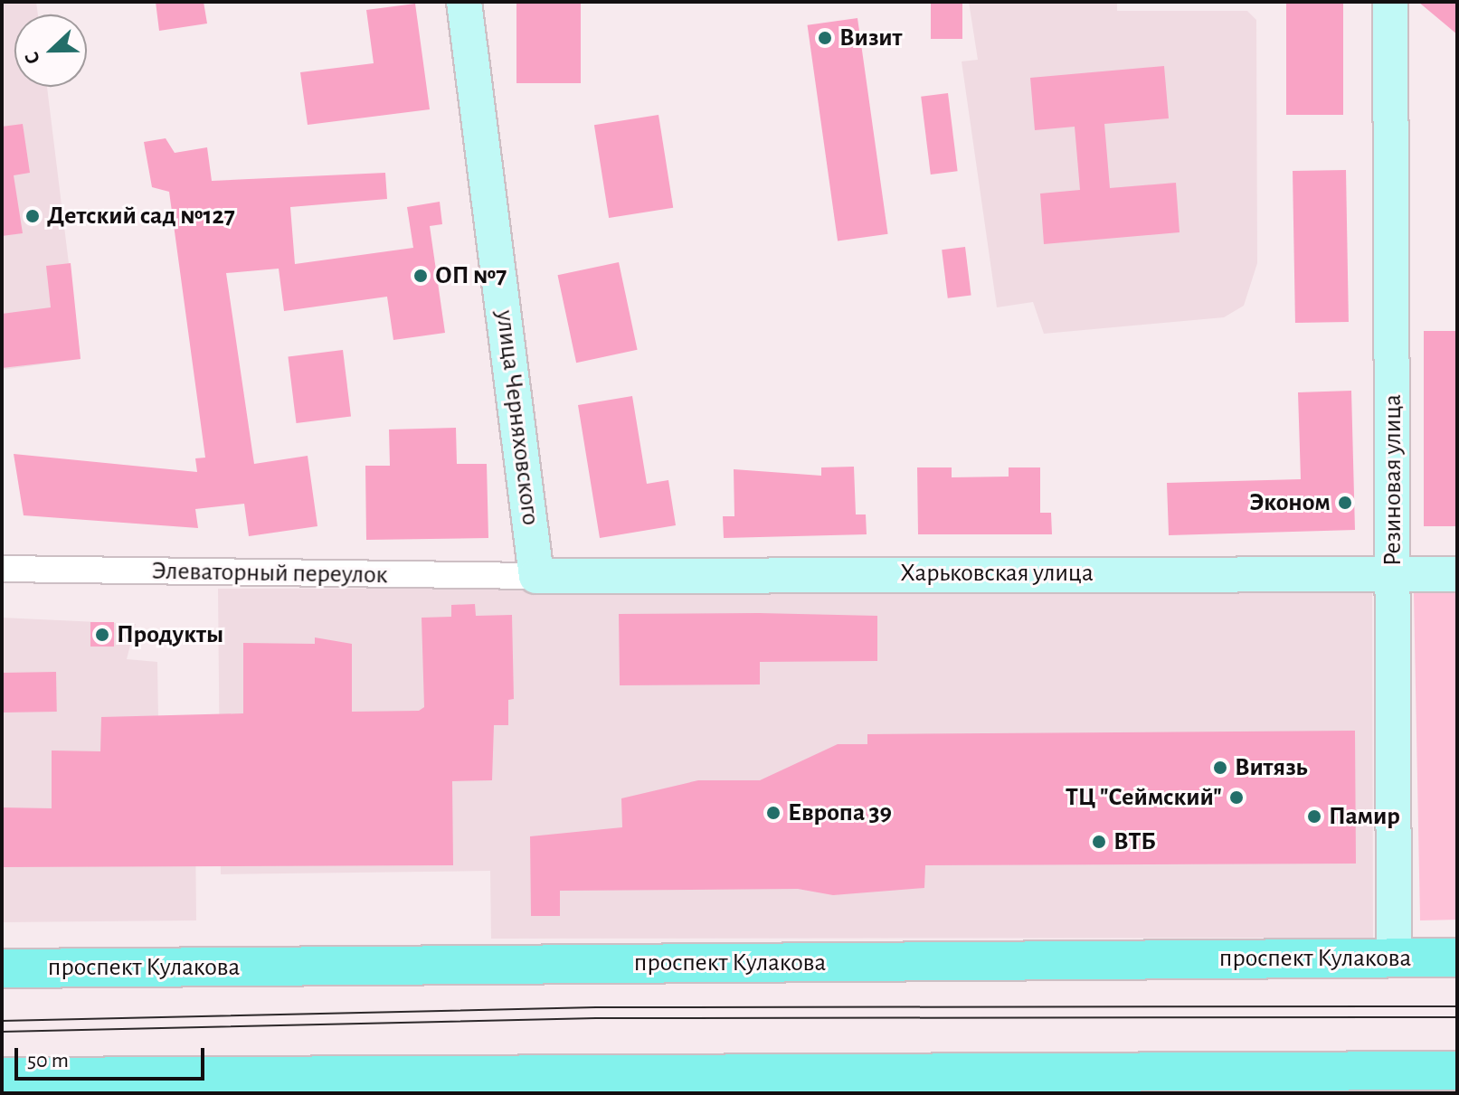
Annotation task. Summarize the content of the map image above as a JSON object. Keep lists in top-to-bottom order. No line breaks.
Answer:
{"streets":{"main road":["улица Черняховского","Резиновая улица","Харьковская улица","проспект Кулакова"],"street":["Элеваторный переулок"]},"crossings":[["улица Черняховского","Элеваторный переулок"],["улица Черняховского","Харьковская улица"],["Резиновая улица","Харьковская улица"],["Резиновая улица","проспект Кулакова"],["Элеваторный переулок","Харьковская улица"]],"places":["Визит","Детский сад №127","ОП №7","Эконом","Продукты","Витязь","ТЦ \"Сеймский\"","Европа 39","Памир","ВТБ"],"scale_bar":"50 m","north":"left"}
